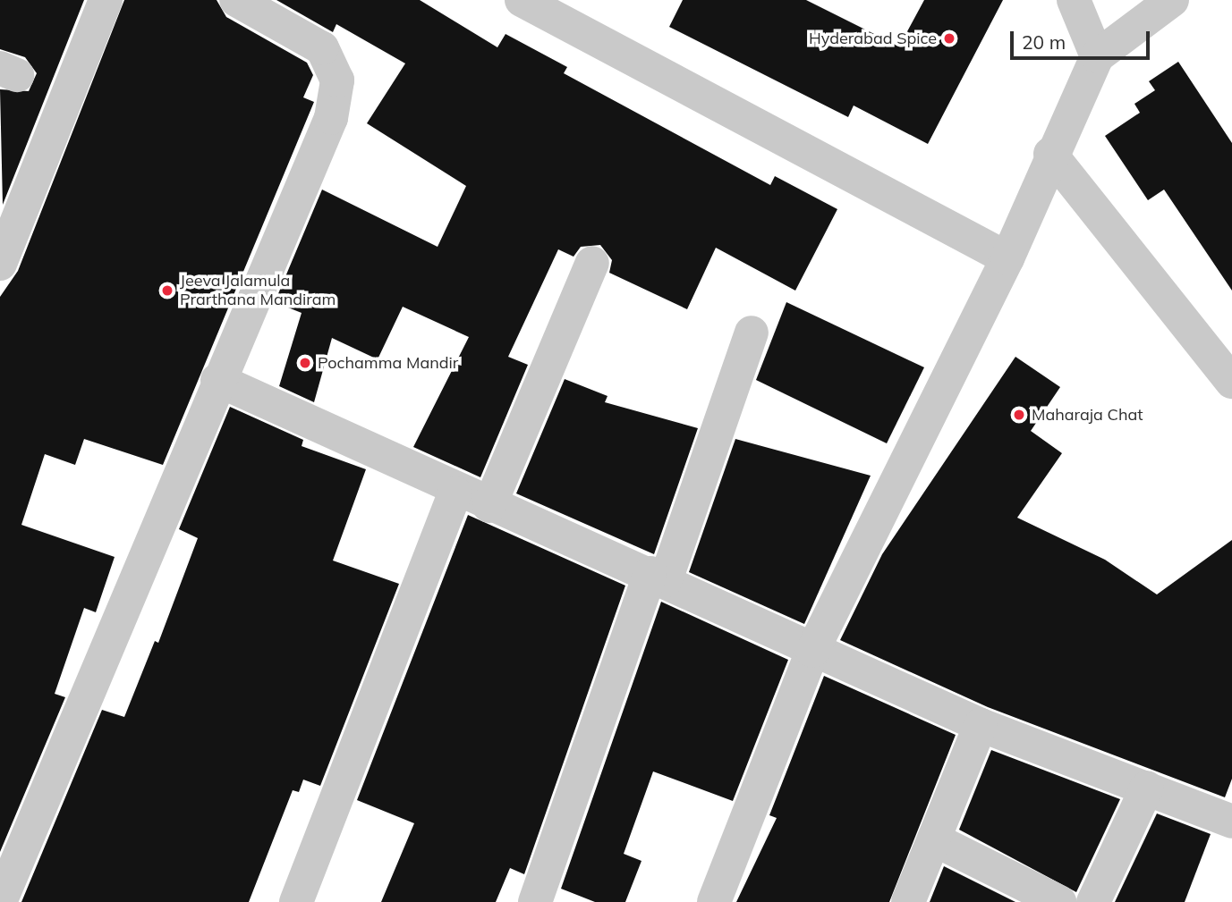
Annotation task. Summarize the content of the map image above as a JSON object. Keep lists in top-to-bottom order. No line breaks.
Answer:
{"places":["Hyderabad Spice","Jeeva Jalamula Prarthana Mandiram","Pochamma Mandir","Maharaja Chat"],"scale_bar":"20 m"}
